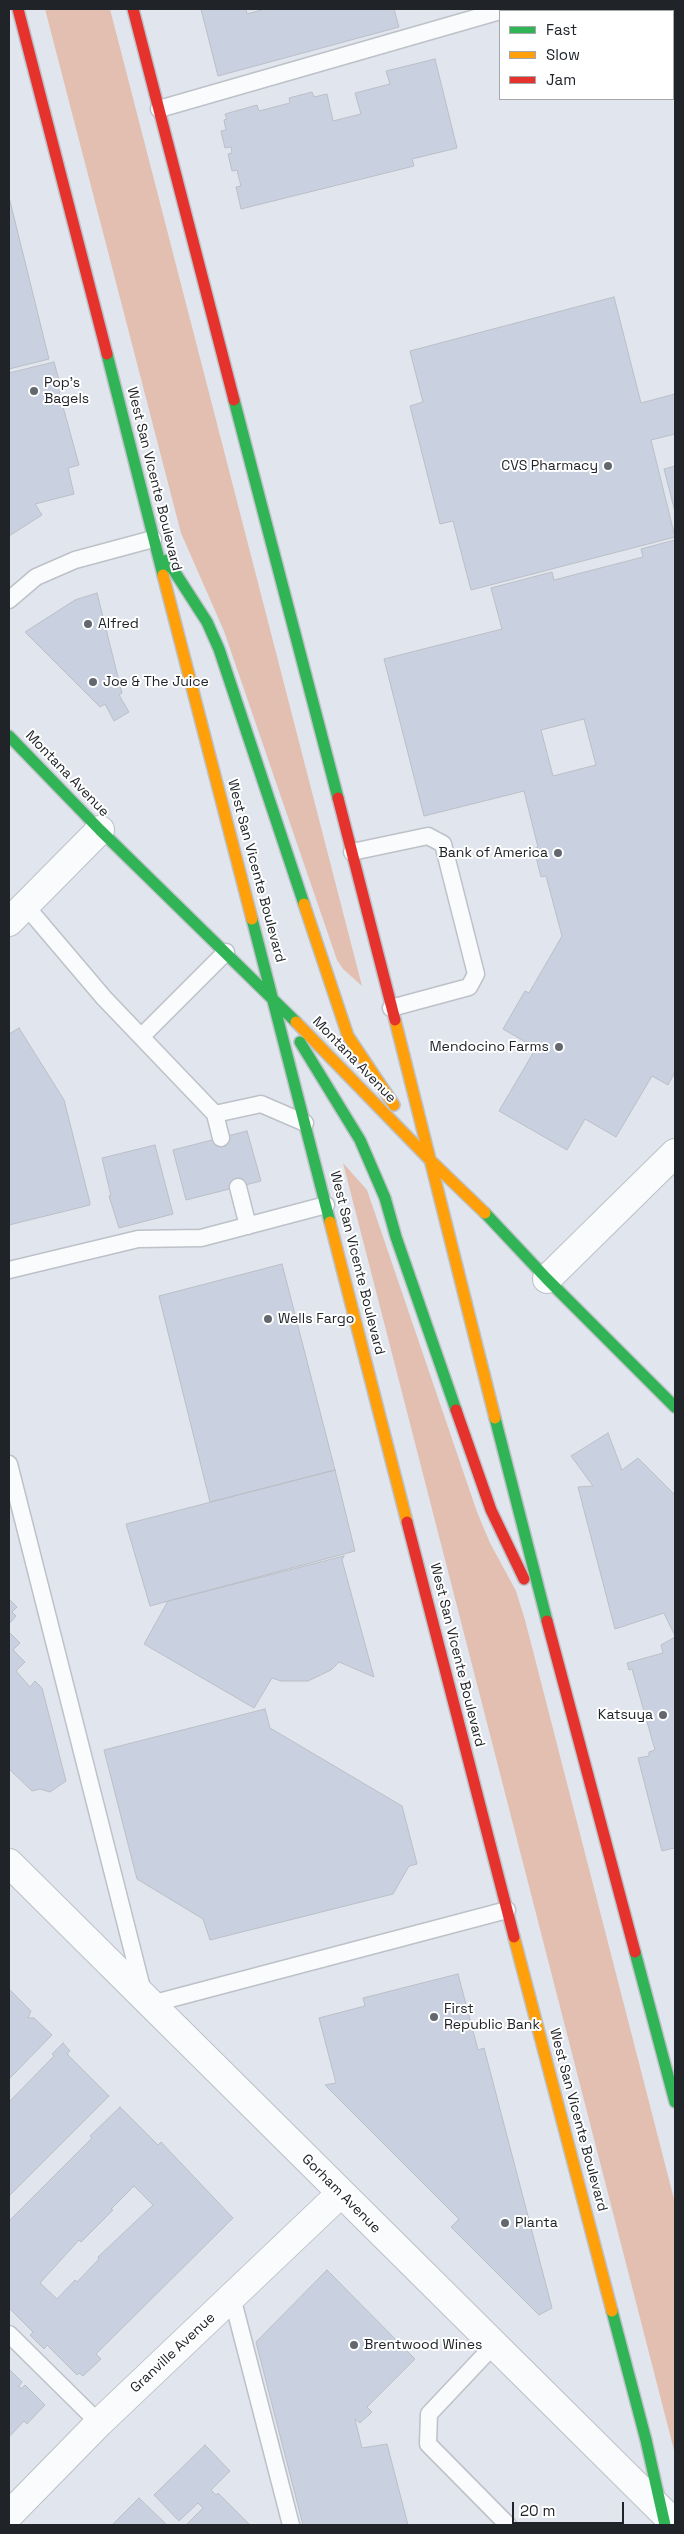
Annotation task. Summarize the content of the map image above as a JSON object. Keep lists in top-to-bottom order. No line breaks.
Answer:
{"streets":{"main road":["West San Vicente Boulevard","Montana Avenue"],"street":["Gorham Avenue","Granville Avenue"]},"crossings":[["West San Vicente Boulevard","Montana Avenue"],["West San Vicente Boulevard","Gorham Avenue"],["Gorham Avenue","Granville Avenue"]],"places":["Pop's Bagels","CVS Pharmacy","Alfred","Joe & The Juice","Bank of America","Mendocino Farms","Wells Fargo","Katsuya","First Republic Bank","Planta","Brentwood Wines"],"legend":["Fast","Slow","Jam"],"scale_bar":"20 m"}
